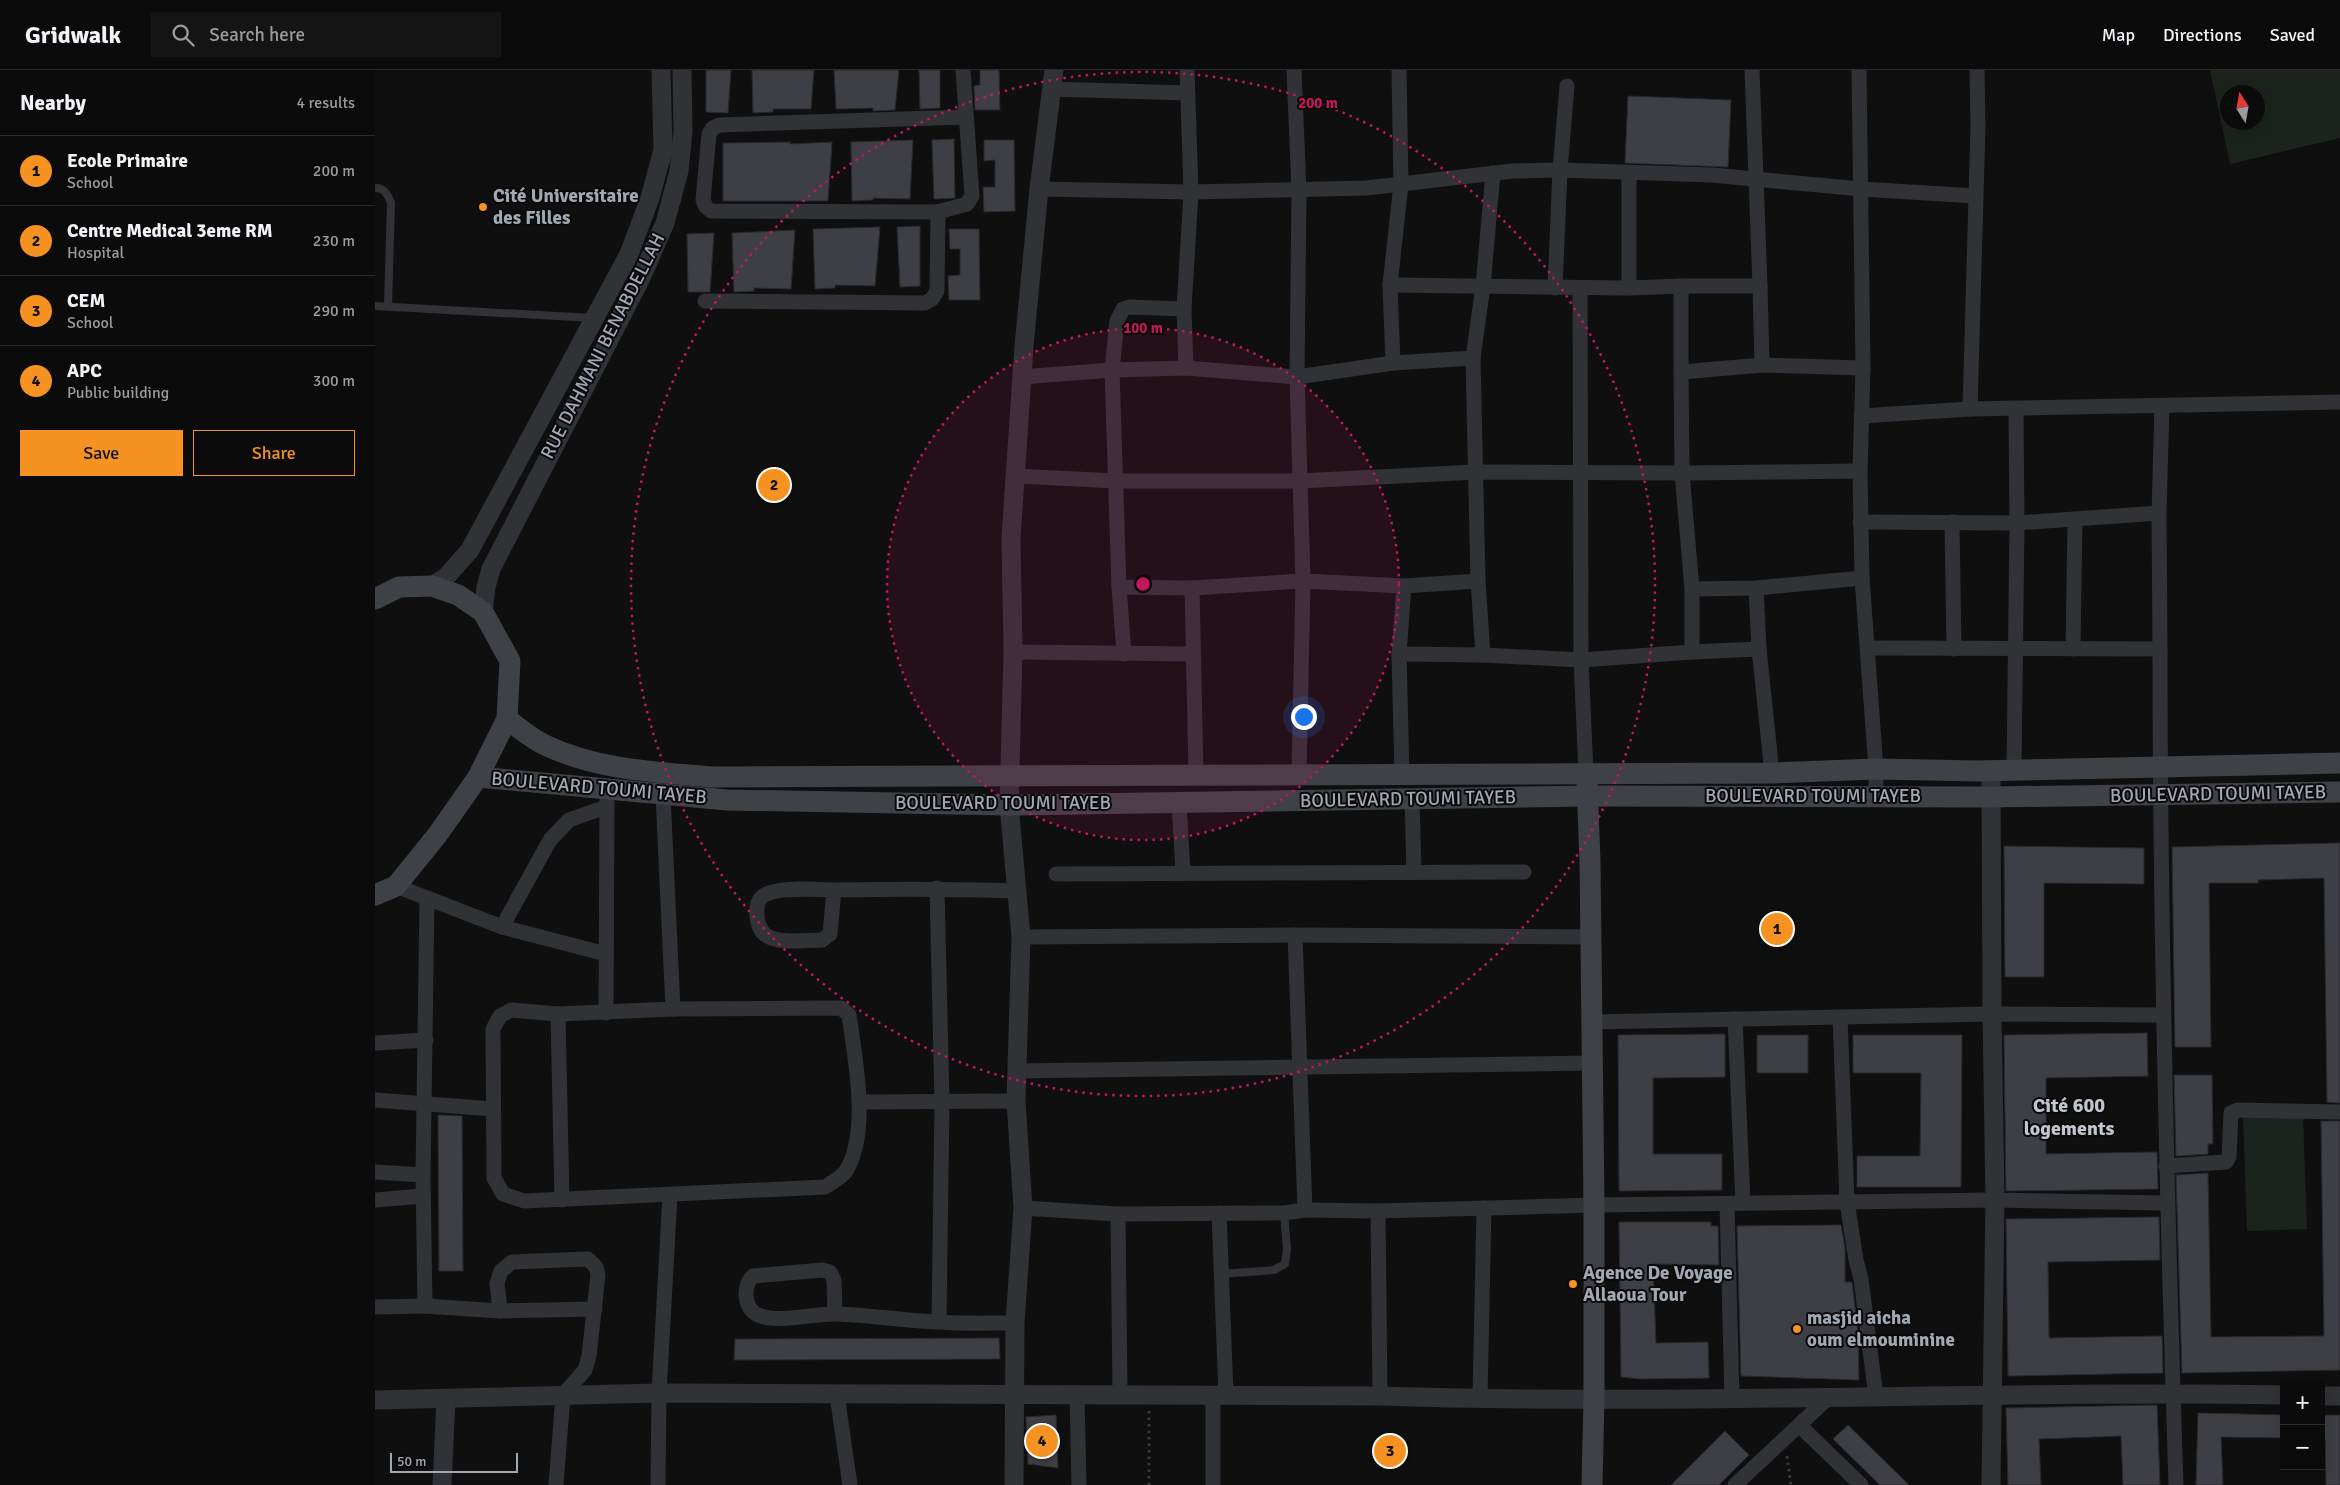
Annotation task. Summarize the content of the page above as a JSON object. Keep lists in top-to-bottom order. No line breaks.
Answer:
{"streets":{"main road":["BOULEVARD TOUMI TAYEB"],"street":["RUE DAHMANI BENABDELLAH"]},"districts":["Cité 600 logements"],"places":["Cité Universitaire des Filles","Agence De Voyage Allaoua Tour","masjid aicha oum elmouminine"],"scale_bar":"50 m","north":"top","page":{"header":"Gridwalk","search":"Search here","nav":["Map","Directions","Saved"],"heading":["Nearby","4 results"],"list":[{"mark":"1","name":"Ecole Primaire","note":"School","value":"200 m"},{"mark":"2","name":"Centre Medical 3eme RM","note":"Hospital","value":"230 m"},{"mark":"3","name":"CEM","note":"School","value":"290 m"},{"mark":"4","name":"APC","note":"Public building","value":"300 m"}],"buttons":["Save","Share"],"pins":["2","1","4","3"],"map_buttons":["+","−"],"scale":"50 m"},"rings":["200 m","100 m"]}
